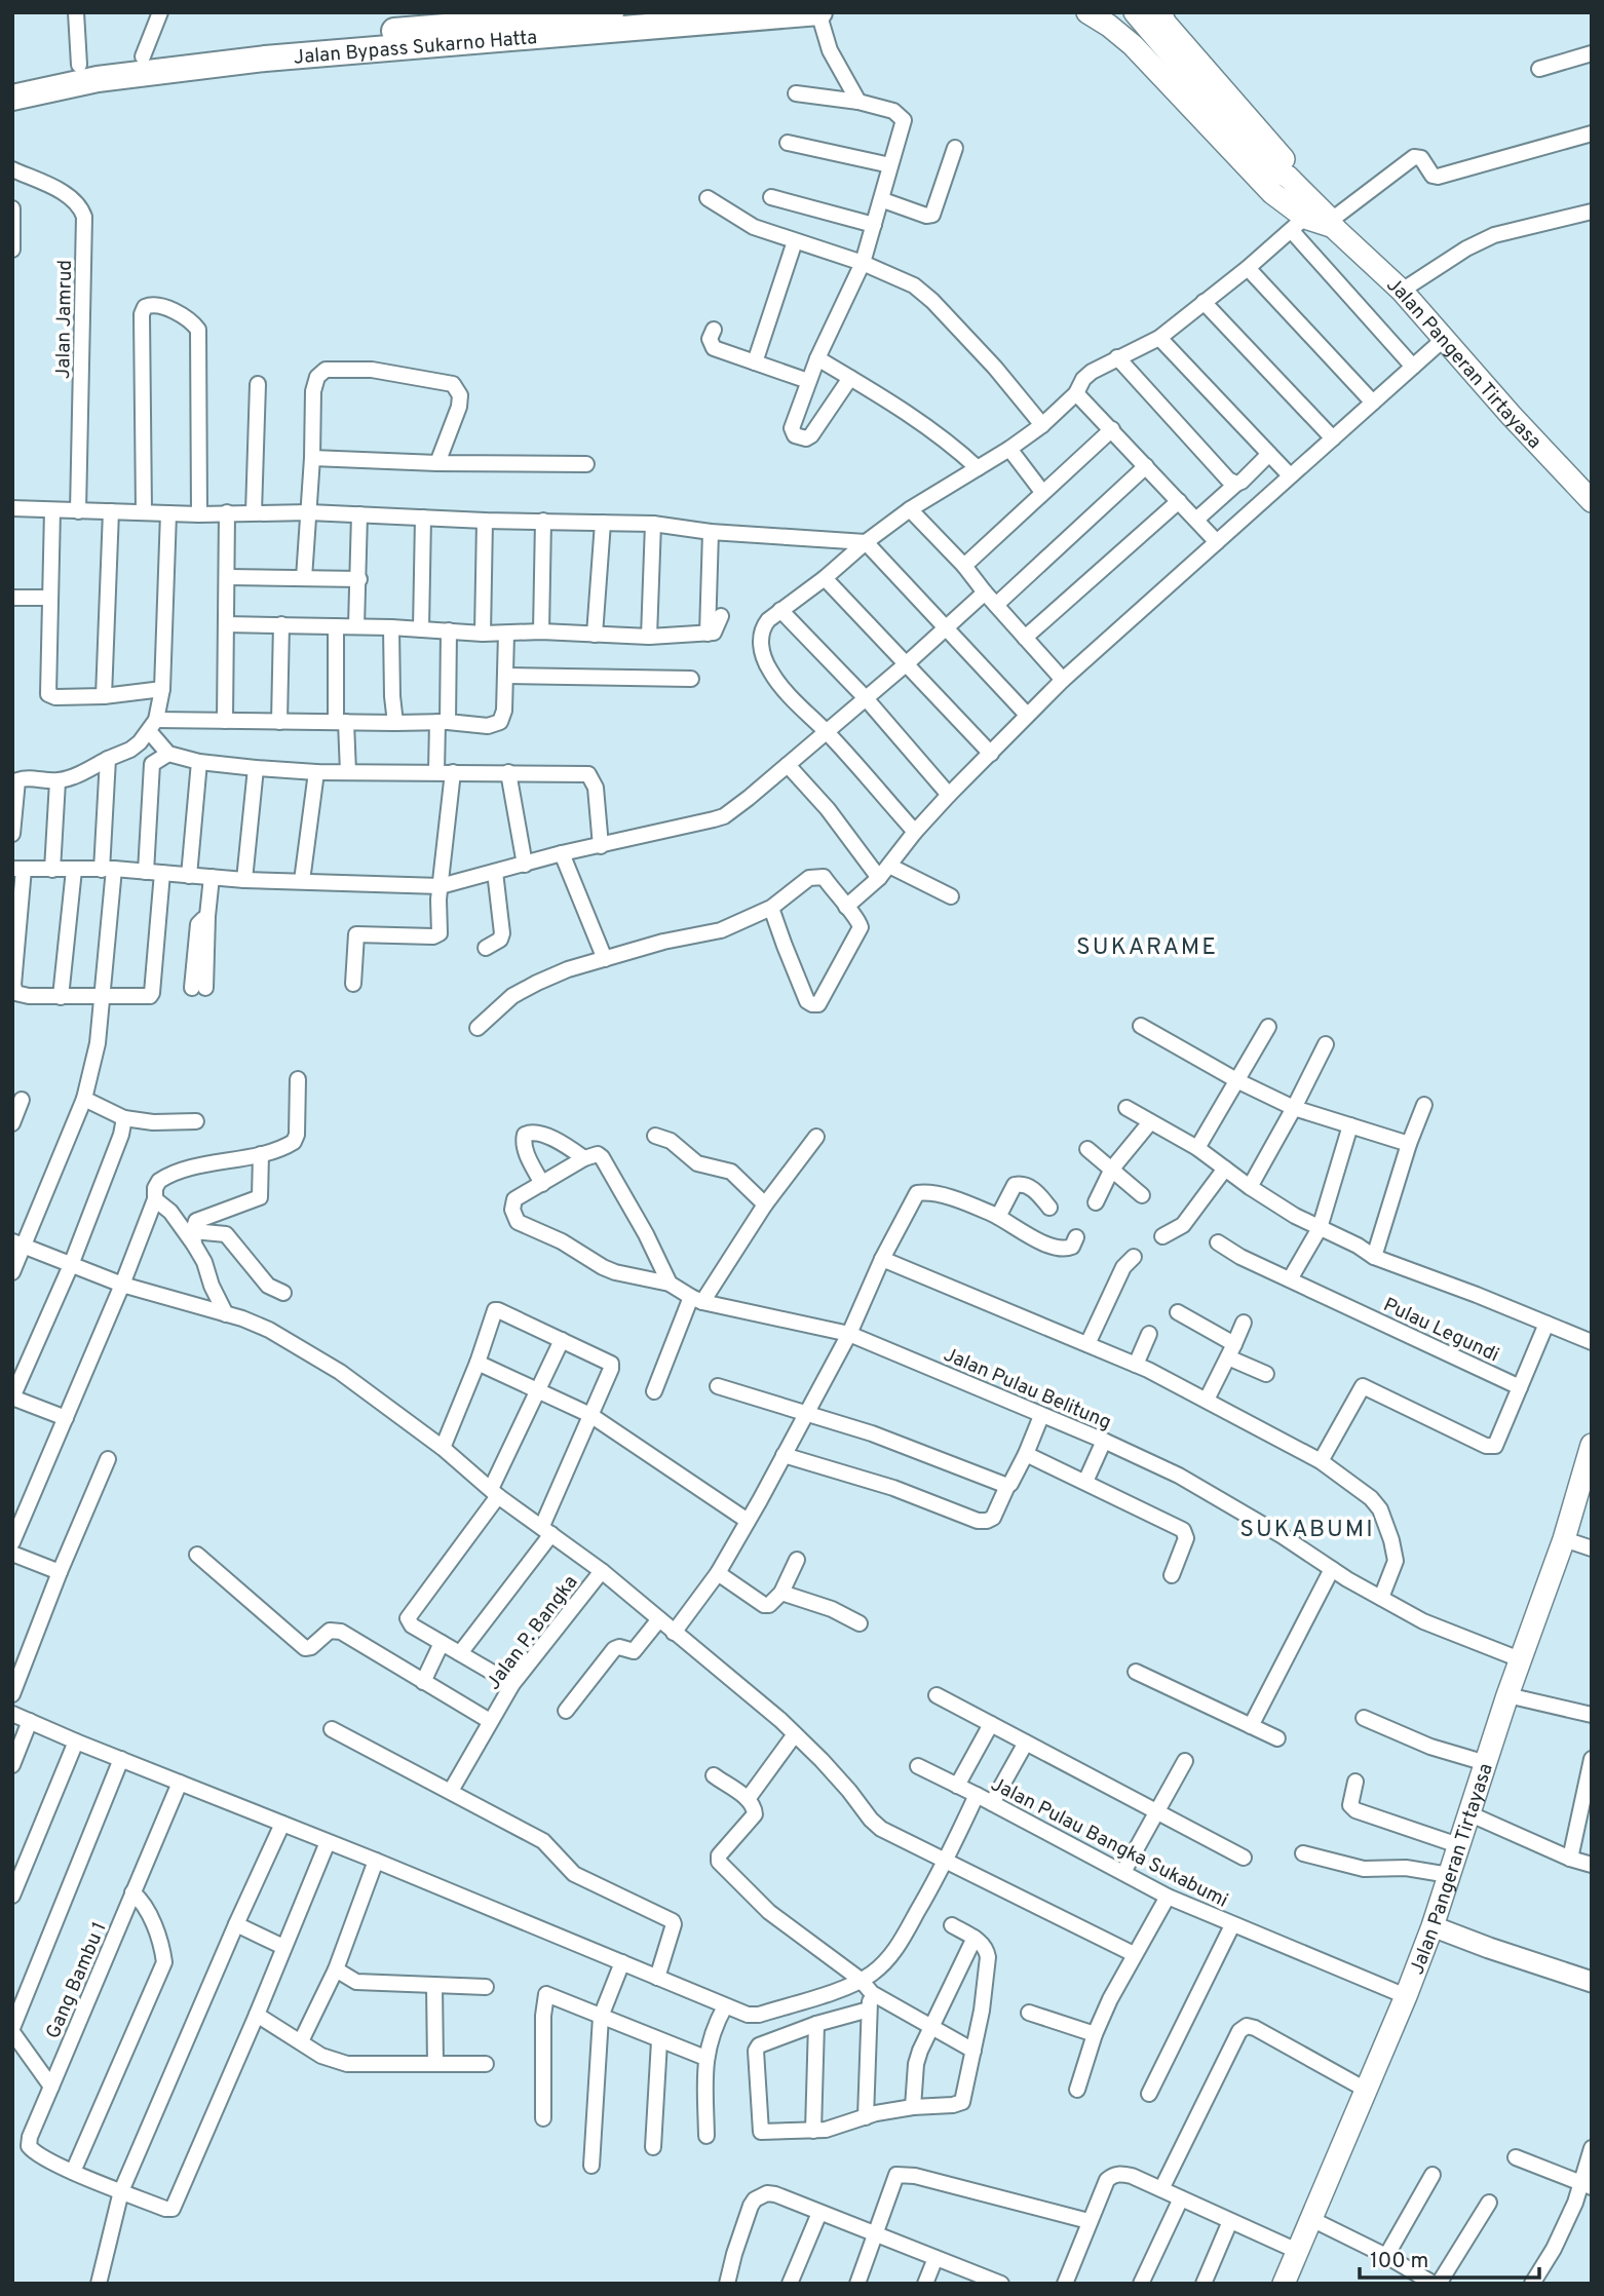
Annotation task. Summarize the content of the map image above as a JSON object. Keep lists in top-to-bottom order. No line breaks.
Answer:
{"streets":{"highway":["Jalan Bypass Sukarno Hatta"],"main road":["Jalan Pangeran Tirtayasa"],"street":["Jalan Jamrud","Pulau Legundi","Jalan Pulau Belitung","Jalan P. Bangka","Jalan Pulau Bangka Sukabumi","Gang Bambu 1"]},"crossings":[["Jalan Pangeran Tirtayasa","Jalan Pulau Belitung"],["Jalan Pangeran Tirtayasa","Jalan Pulau Bangka Sukabumi"]],"districts":["SUKARAME","SUKABUMI"],"scale_bar":"100 m"}
